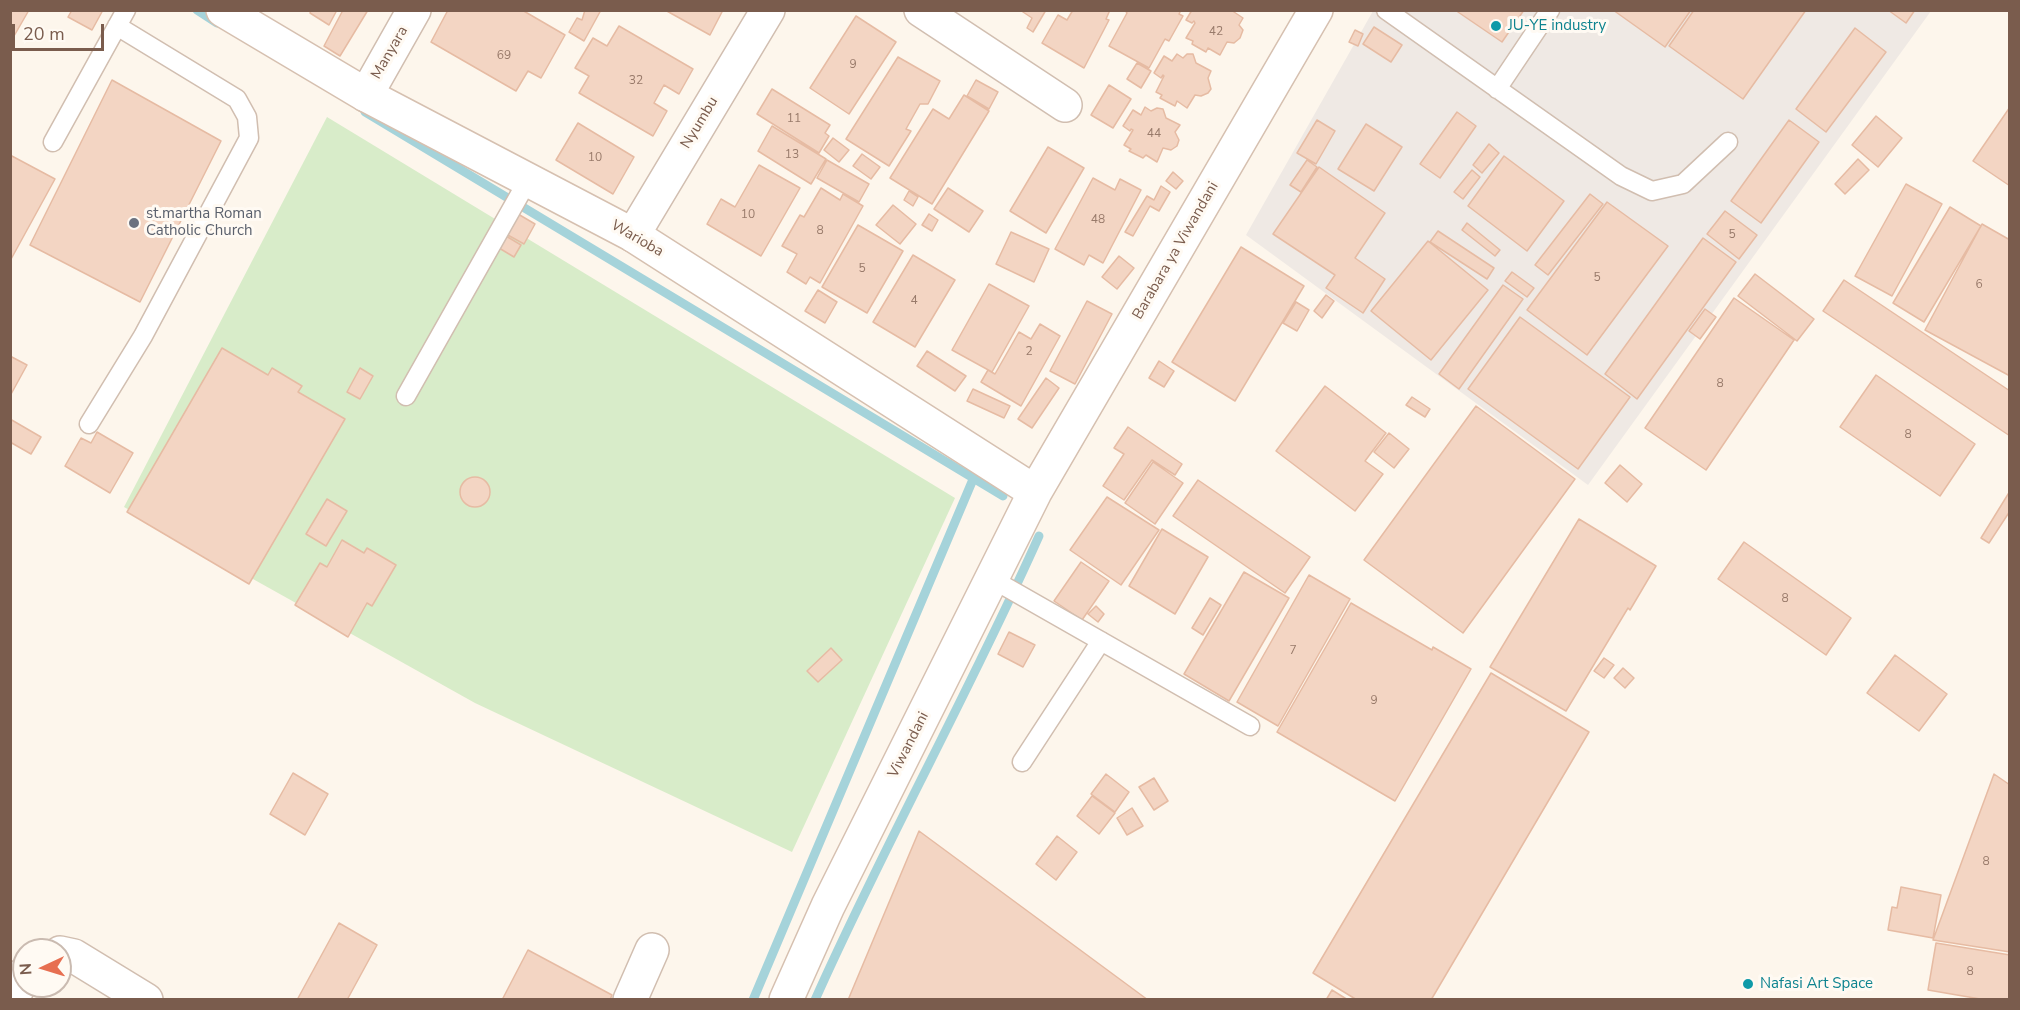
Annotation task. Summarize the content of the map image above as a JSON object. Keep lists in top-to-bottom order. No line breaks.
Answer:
{"streets":{"street":["Manyara","Nyumbu","Warioba","Barabara ya Viwandani","Viwandani"]},"crossings":[["Manyara","Warioba"],["Nyumbu","Warioba"],["Warioba","Barabara ya Viwandani"],["Warioba","Viwandani"],["Barabara ya Viwandani","Viwandani"]],"places":["JU-YE industry","st.martha Roman Catholic Church","Nafasi Art Space"],"house_numbers":["42","69","9","32","11","44","13","10","10","48","8","5","5","5","6","4","2","8","8","8","7","9","8","8"],"scale_bar":"20 m","north":"left"}
